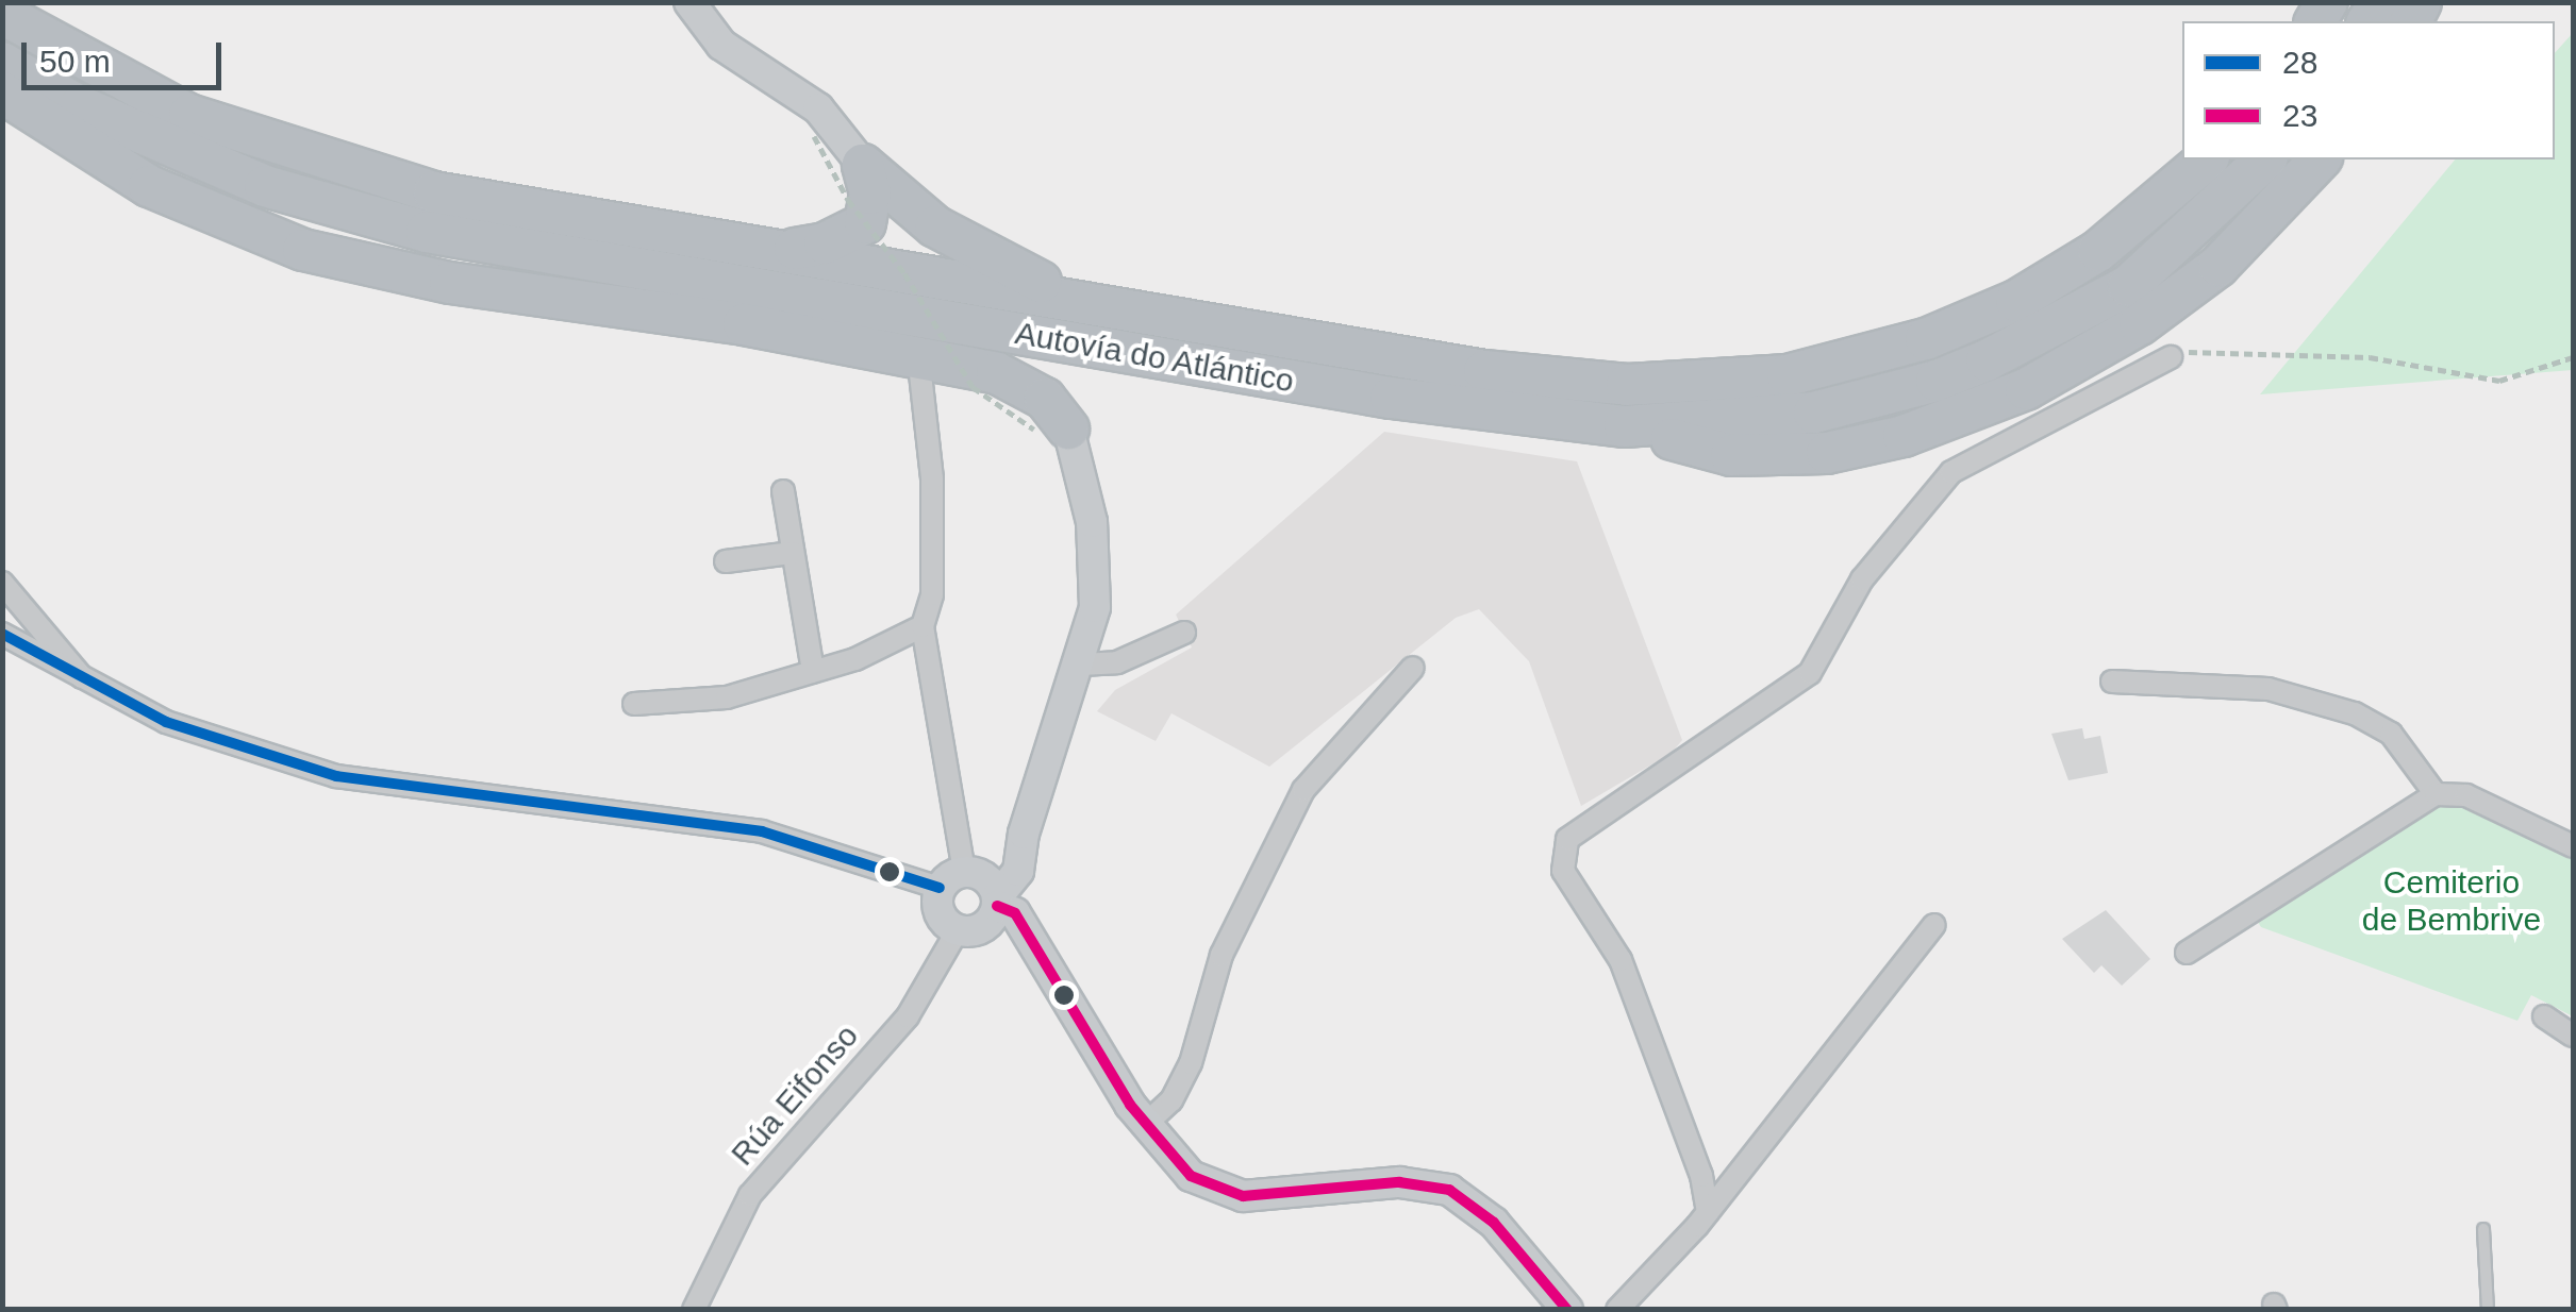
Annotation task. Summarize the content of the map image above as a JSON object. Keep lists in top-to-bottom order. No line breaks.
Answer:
{"streets":{"highway":["Autovía do Atlántico"],"street":["Rúa Eifonso"]},"parks":["Cemiterio de Bembrive"],"lines":["transit line 28","transit line 23"],"legend":["28","23"],"scale_bar":"50 m"}
